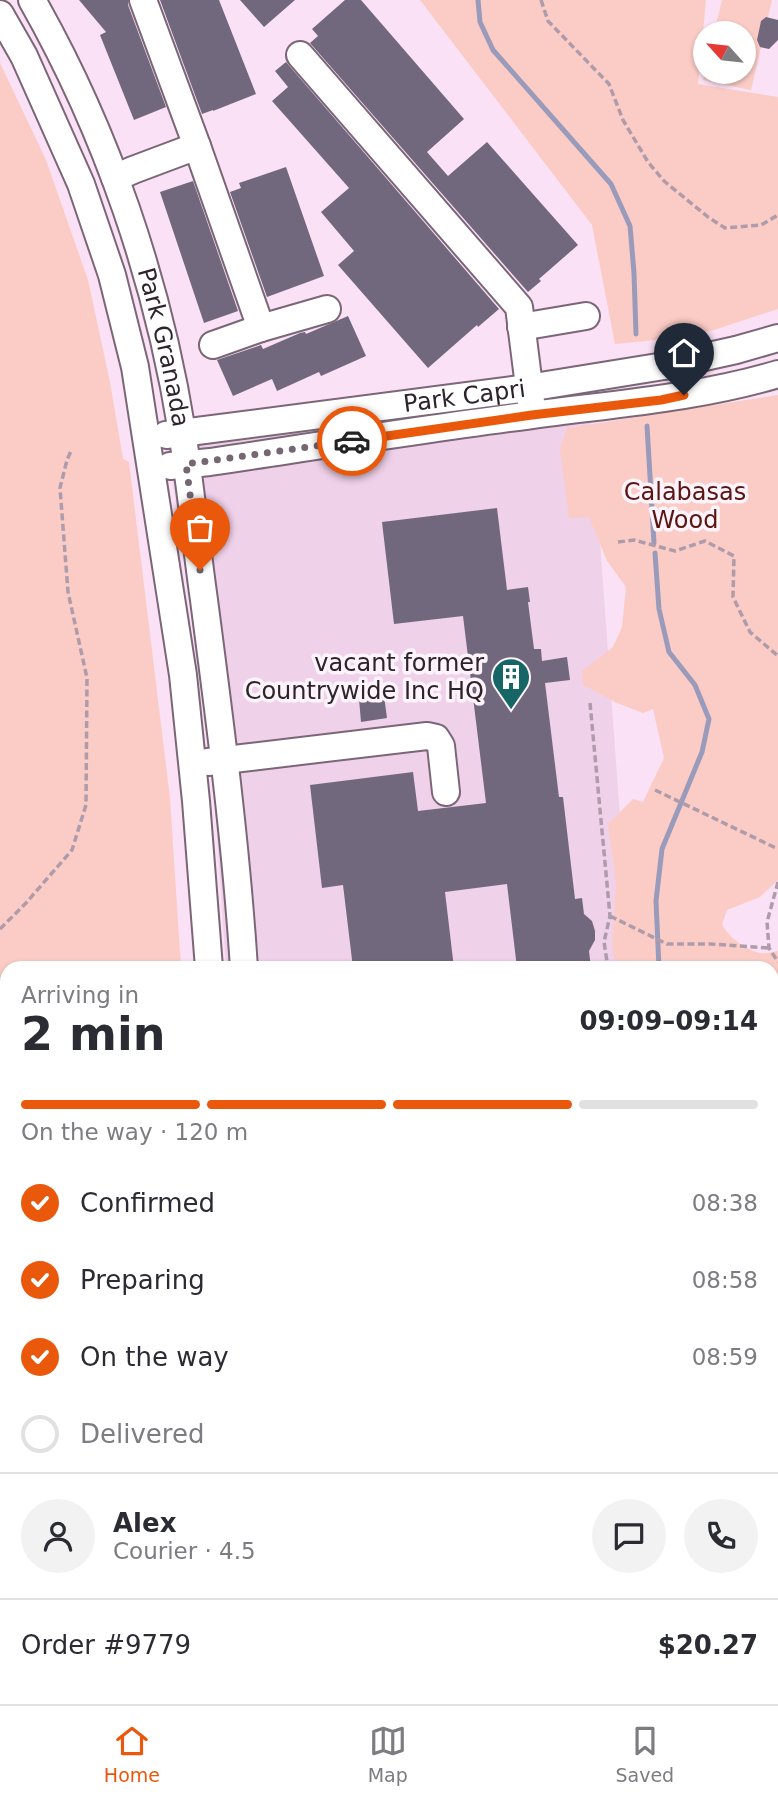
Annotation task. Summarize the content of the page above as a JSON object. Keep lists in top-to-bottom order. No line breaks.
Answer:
{"streets":{"street":["Park Granada","Park Capri"]},"crossings":[["Park Granada","Park Capri"]],"parks":["Calabasas Wood"],"places":{"building":["vacant former Countrywide Inc HQ"]},"north":"top left","page":{"heading":["2 min","Arriving in","09:09–09:14"],"panel":["Alex","Courier · 4.5","Order #9779","$20.27"],"bar":"On the way · 120 m","list":[["Confirmed","08:38"],["Preparing","08:58"],["On the way","08:59"],"Delivered"],"tabs":["Home","Map","Saved"]}}
